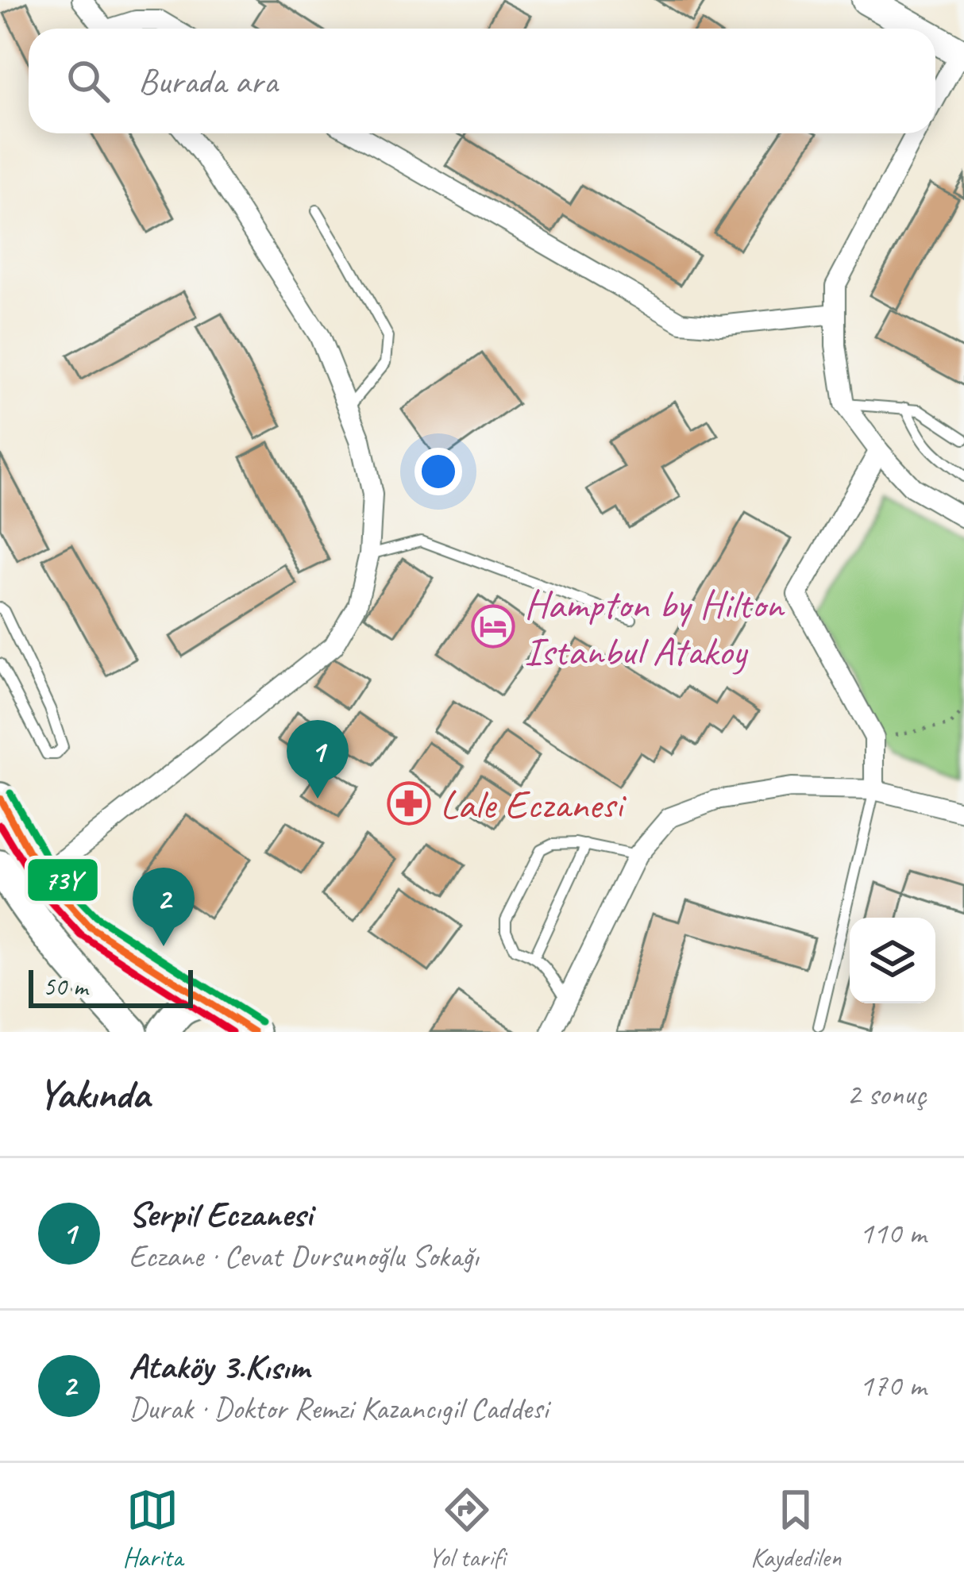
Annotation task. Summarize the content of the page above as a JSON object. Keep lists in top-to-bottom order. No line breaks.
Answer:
{"places":{"hotel":["Hampton by Hilton Istanbul Atakoy"],"pharmacy":["Lale Eczanesi"]},"lines":["transit line 73Y"],"scale_bar":"50 m","page":{"search":"Burada ara","pins":["1","2"],"scale":"50 m","heading":["Yakında","2 sonuç"],"list":[{"mark":"1","name":"Serpil Eczanesi","note":"Eczane · Cevat Dursunoğlu Sokağı","value":"110 m"},{"mark":"2","name":"Ataköy 3.Kısım","note":"Durak · Doktor Remzi Kazancıgil Caddesi","value":"170 m"}],"nav":["Harita","Yol tarifi","Kaydedilen"]}}
